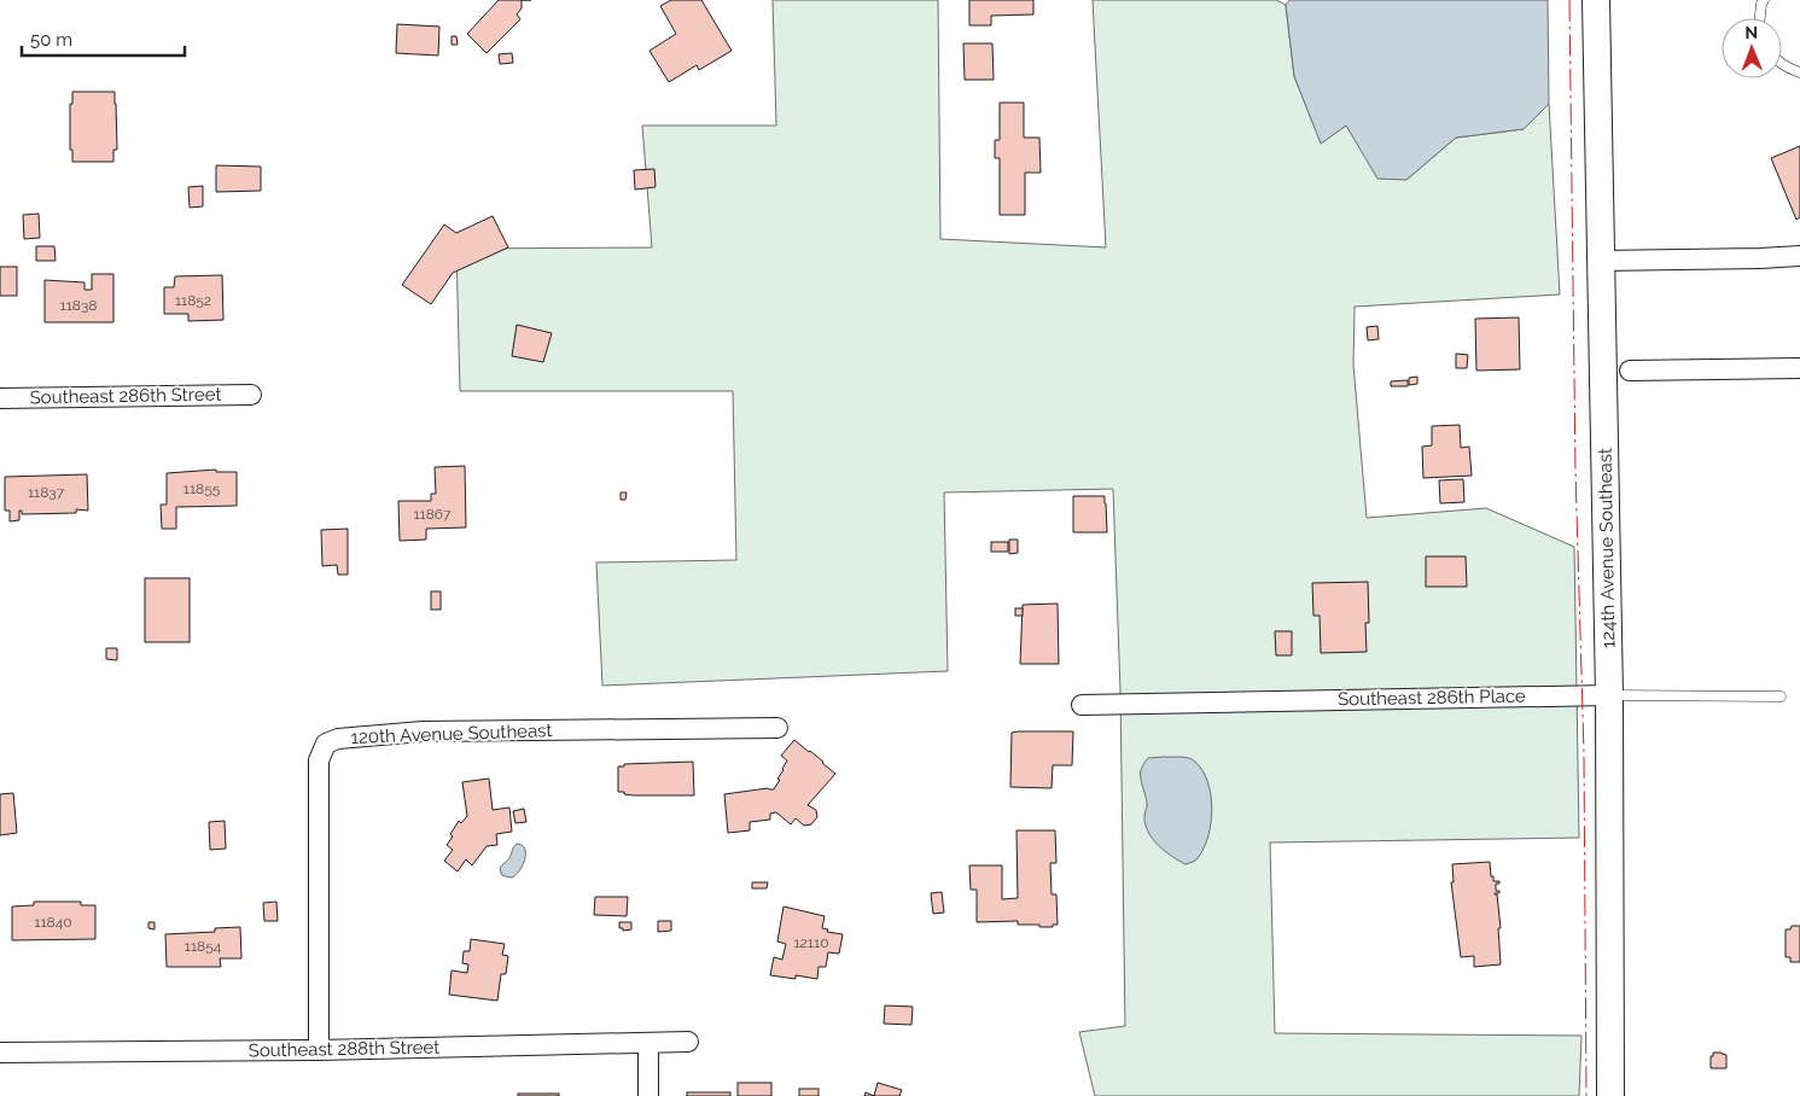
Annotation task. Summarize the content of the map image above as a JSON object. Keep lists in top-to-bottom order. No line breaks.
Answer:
{"streets":{"street":["Southeast 286th Street","124th Avenue Southeast","Southeast 286th Place","120th Avenue Southeast","Southeast 288th Street"]},"crossings":[["124th Avenue Southeast","Southeast 286th Place"],["120th Avenue Southeast","Southeast 288th Street"]],"house_numbers":["11852","11838","11855","11837","11867","11840","12110","11854"],"scale_bar":"50 m","north":"top"}
